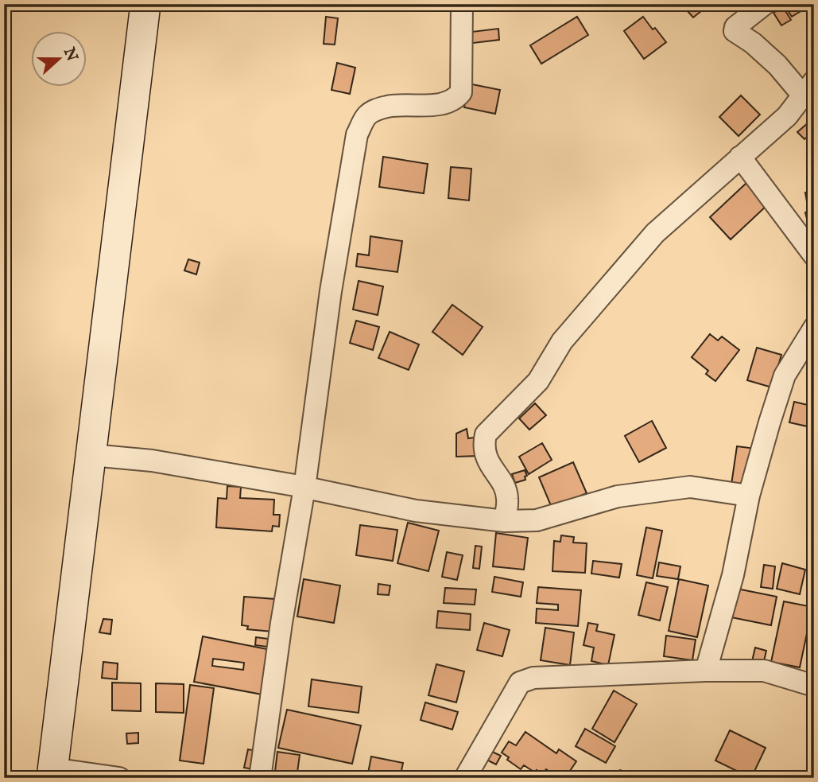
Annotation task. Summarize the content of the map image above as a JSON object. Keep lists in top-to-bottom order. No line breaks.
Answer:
{"north":"right"}
